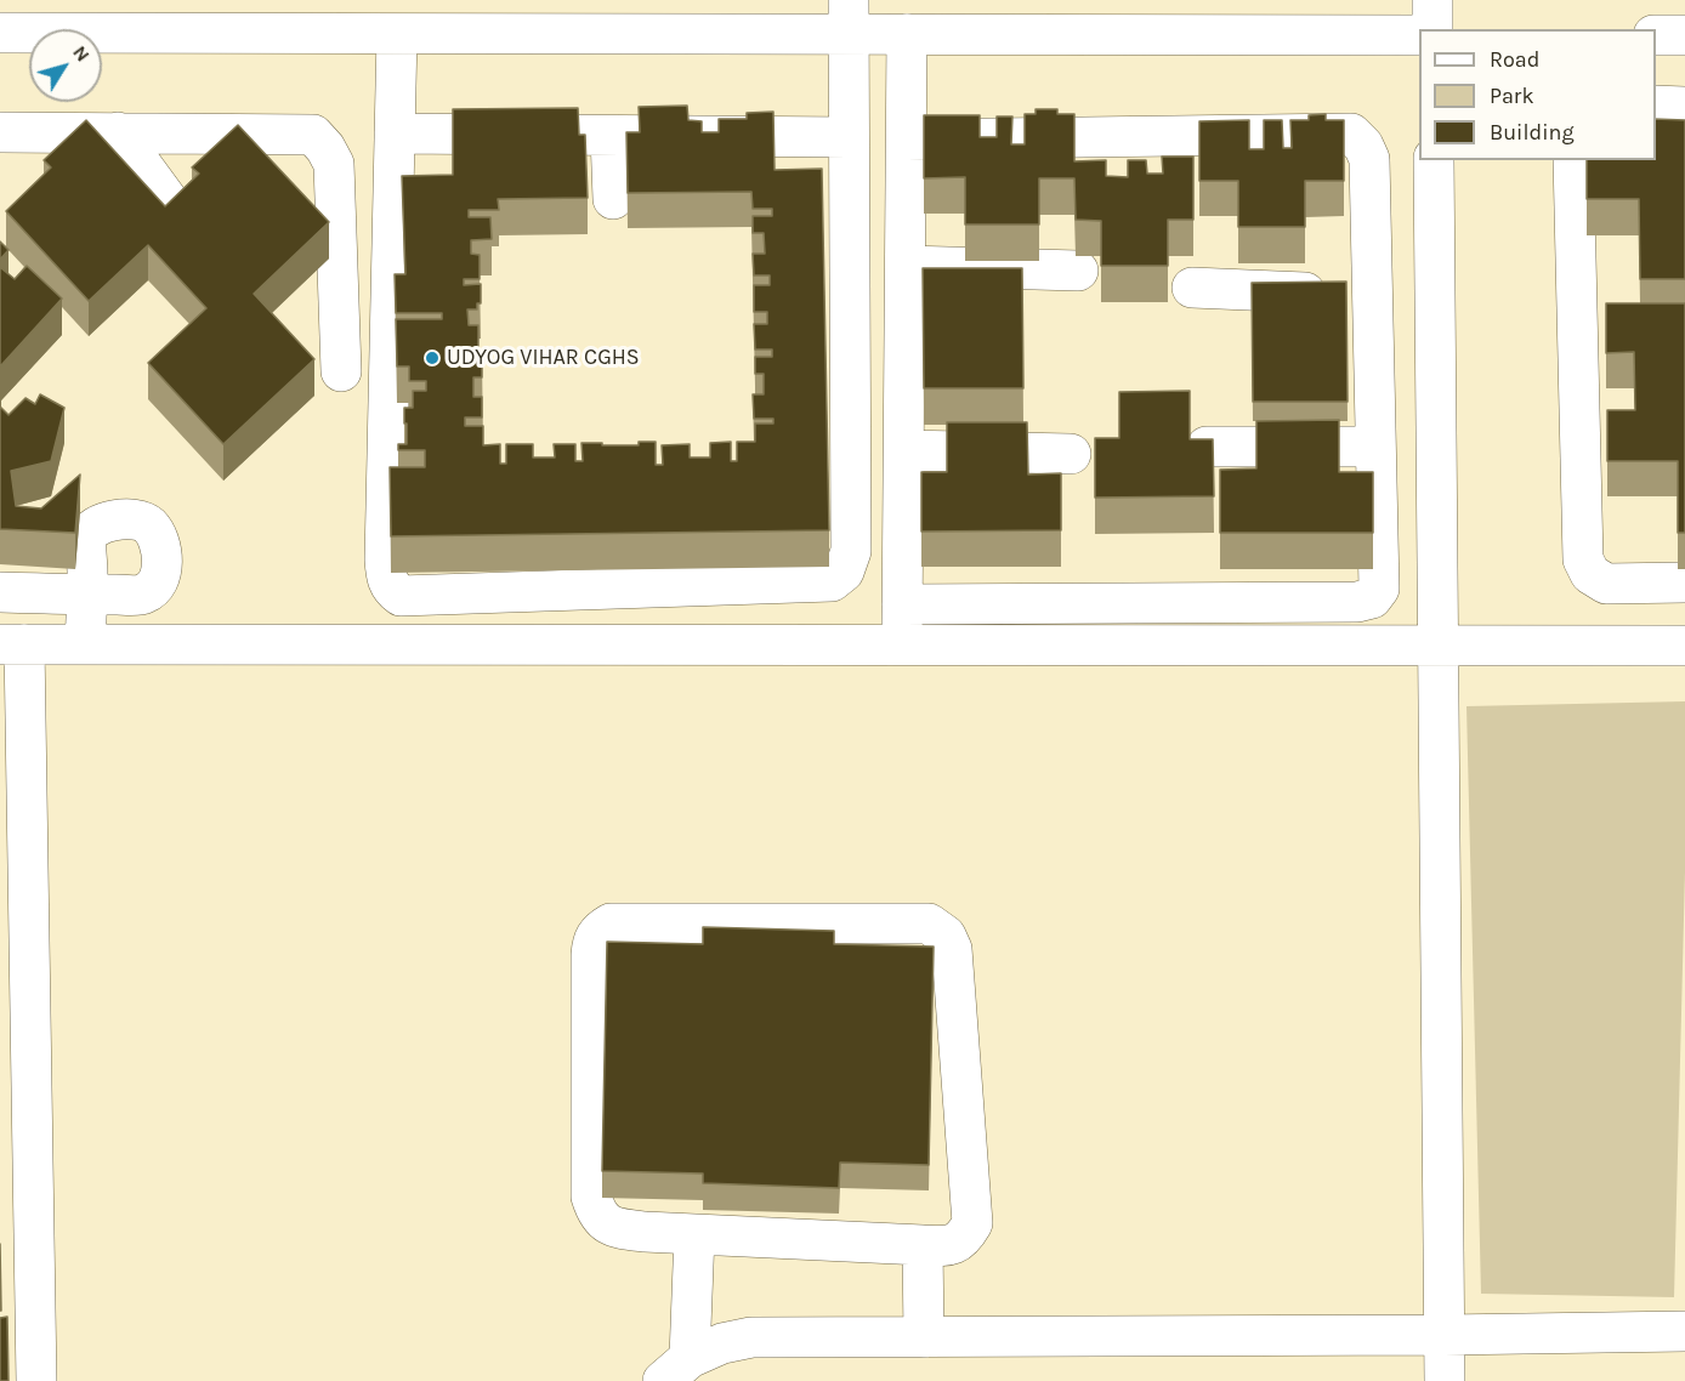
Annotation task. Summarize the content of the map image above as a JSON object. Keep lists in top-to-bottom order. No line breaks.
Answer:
{"places":["UDYOG VIHAR CGHS"],"legend":["Road","Park","Building"],"north":"top right"}
